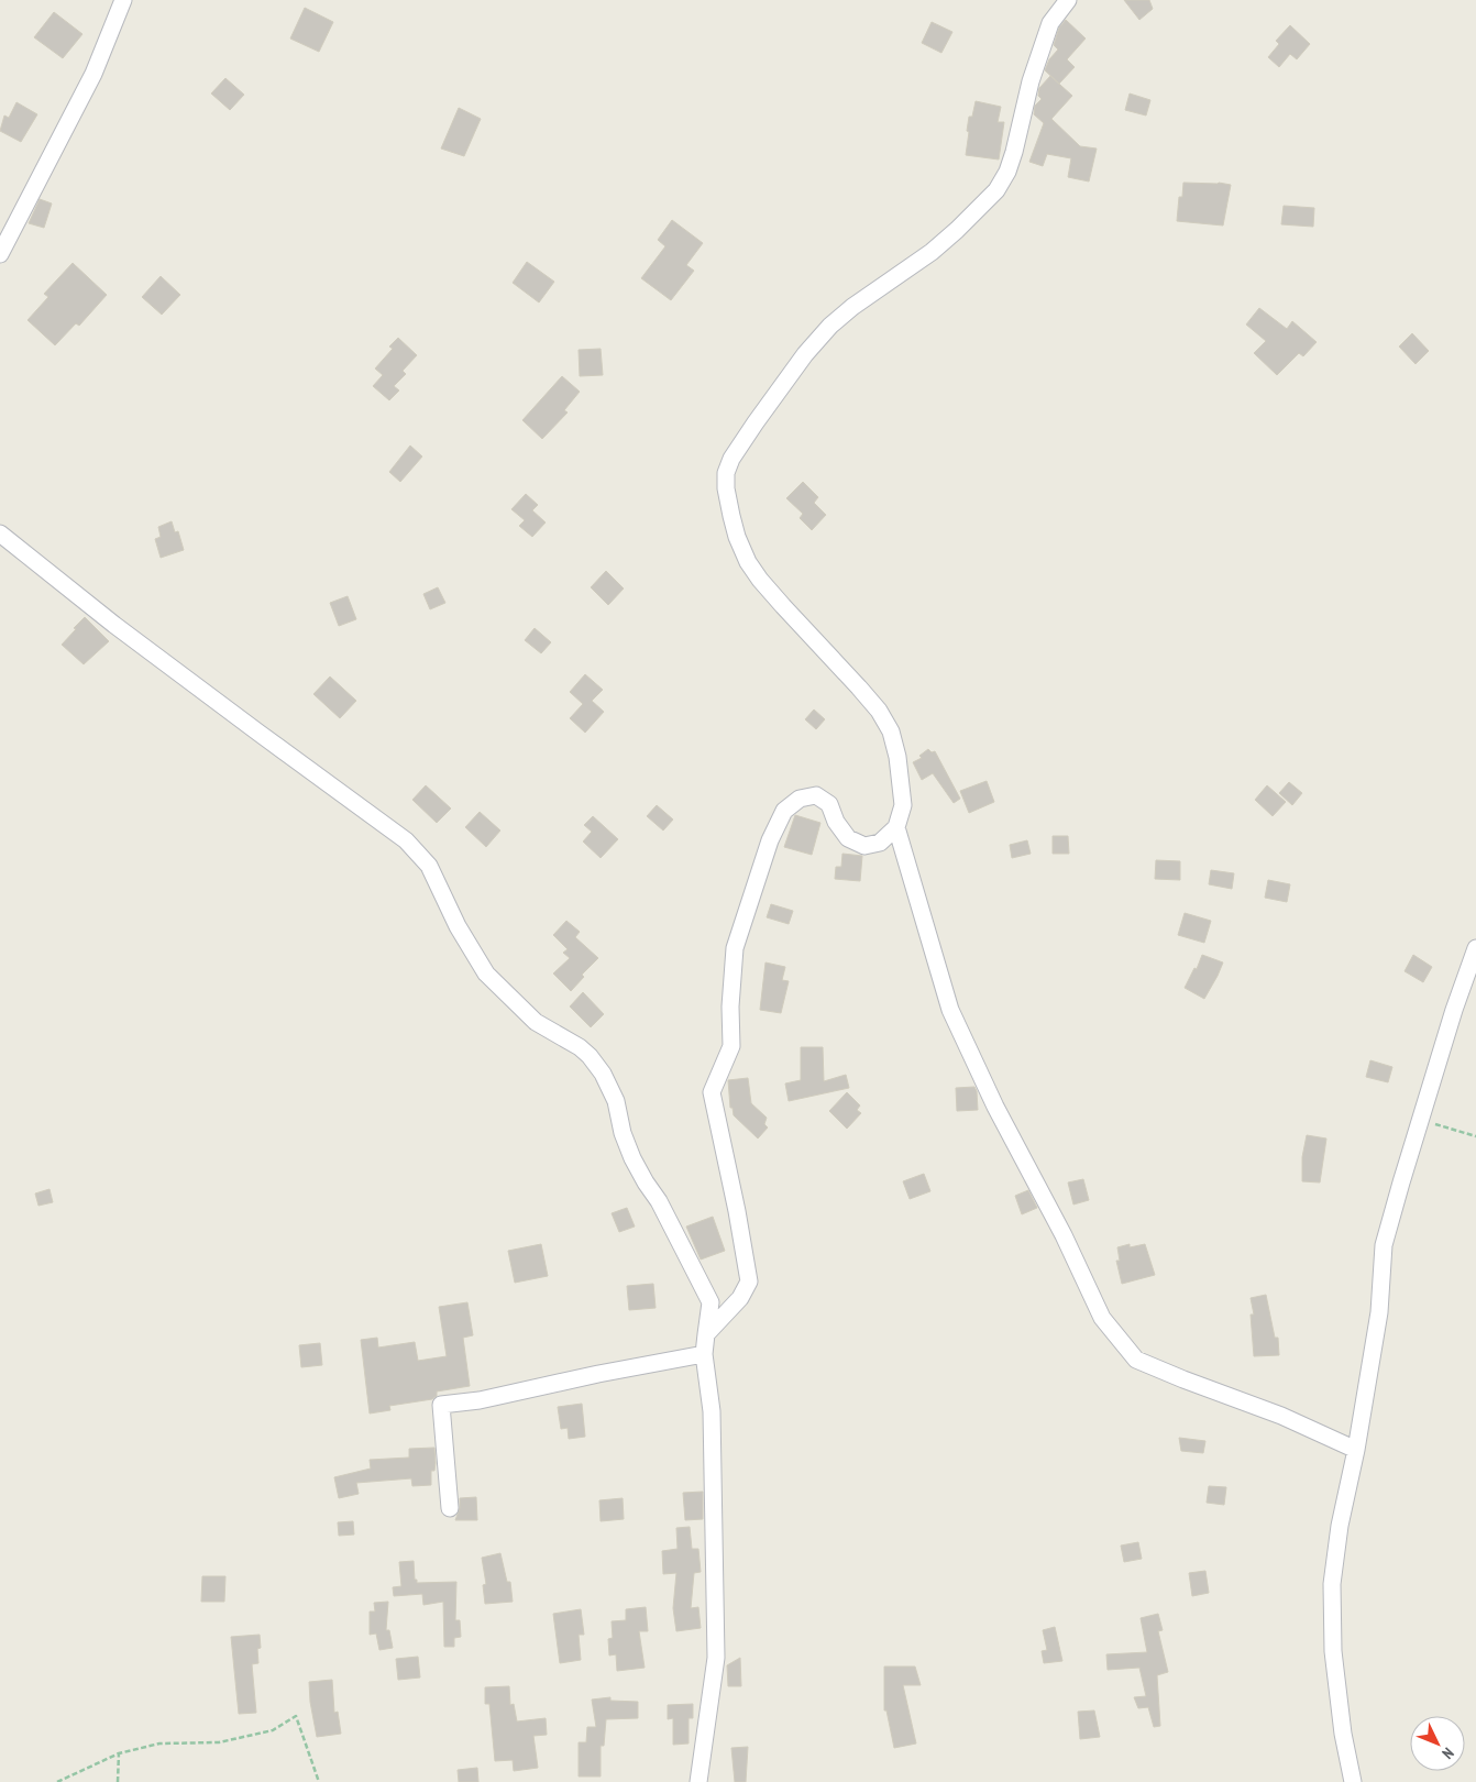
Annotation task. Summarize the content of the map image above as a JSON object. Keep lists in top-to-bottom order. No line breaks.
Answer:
{"north":"bottom right"}
